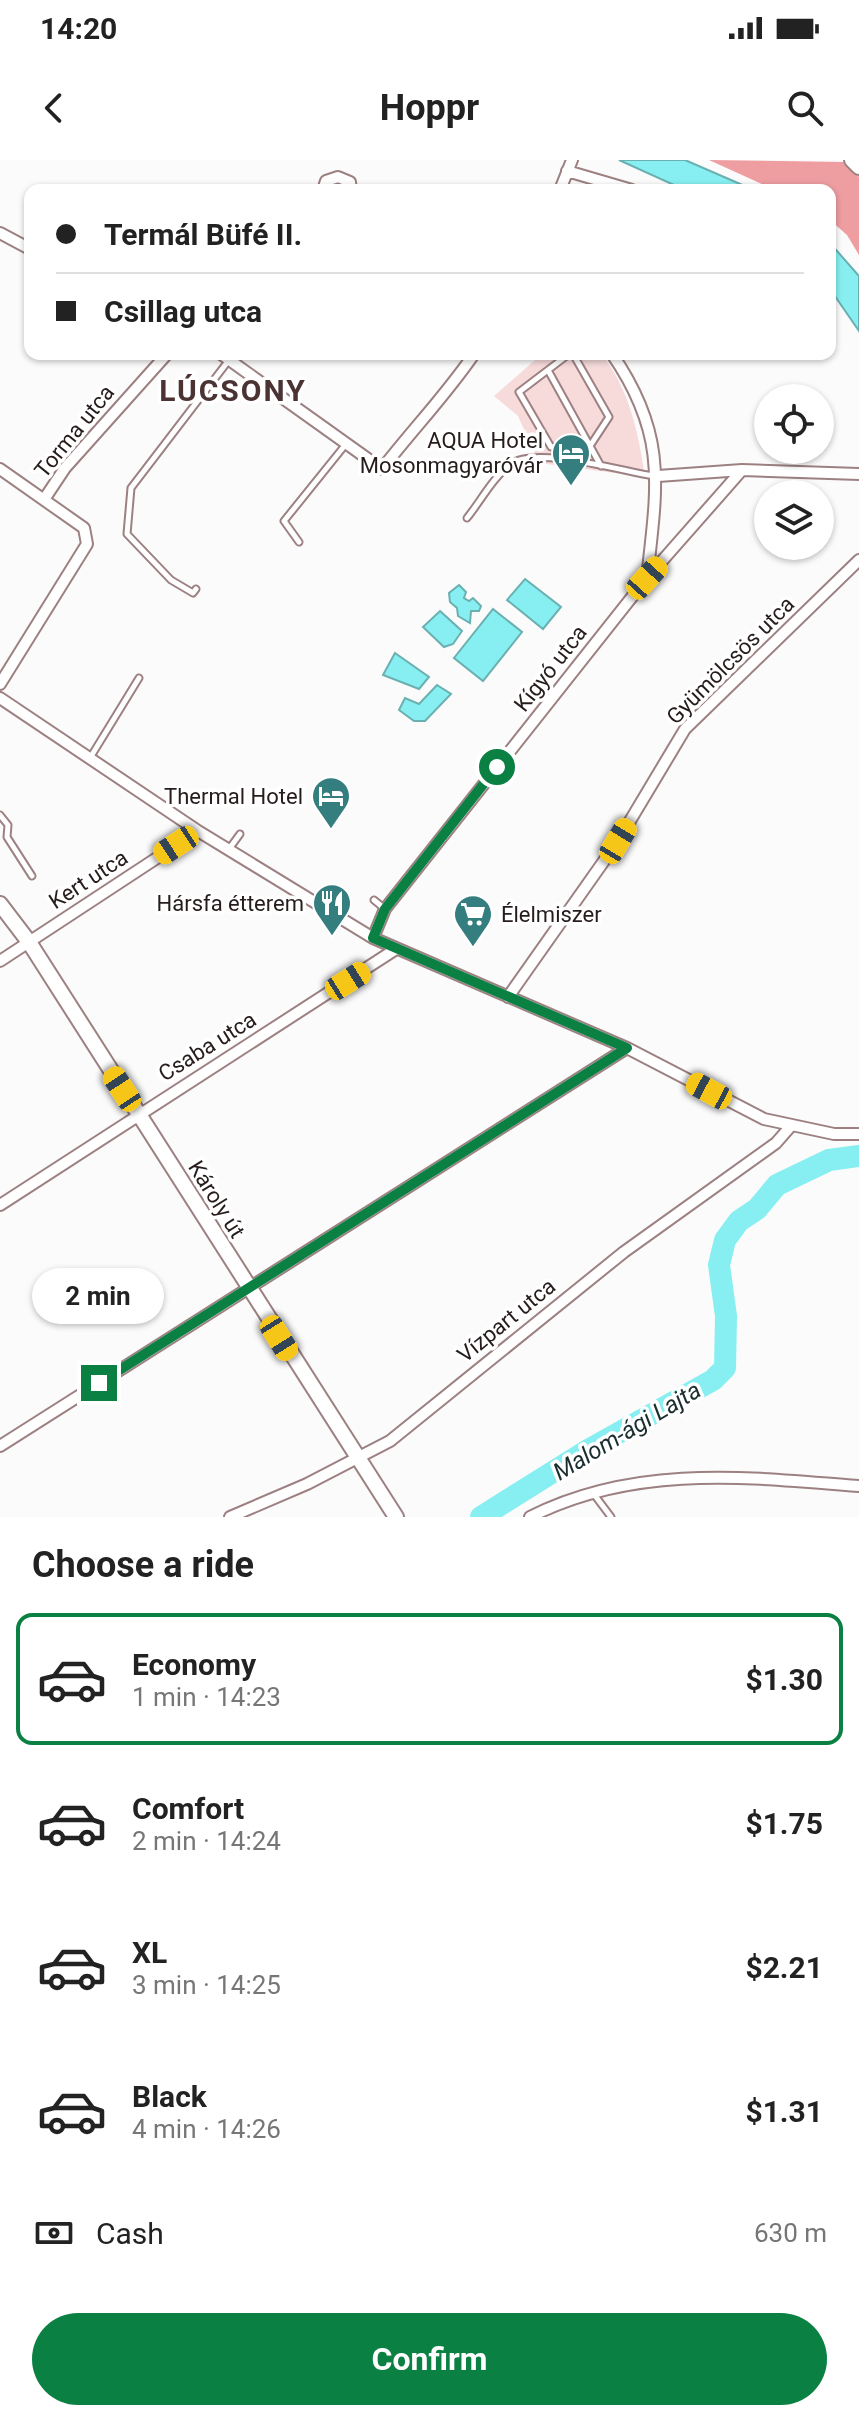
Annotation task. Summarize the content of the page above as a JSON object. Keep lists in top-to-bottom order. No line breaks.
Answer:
{"streets":{"street":["Torma utca","Gyümölcsös utca","Kígyó utca","Kert utca","Csaba utca","Károly út","Vízpart utca"]},"crossings":[["Kert utca","Károly út"],["Csaba utca","Károly út"],["Károly út","Vízpart utca"]],"districts":["LÚCSONY"],"water":["Malom-ági Lajta"],"places":{"hotel":["AQUA Hotel Mosonmagyaróvár","Thermal Hotel"],"restaurant":["Hársfa étterem"],"supermarket":["Élelmiszer"]},"page":{"status":"14:20","header":"Hoppr","banner":["Termál Büfé II.","Csillag utca"],"bubble":"2 min","heading":"Choose a ride","list":[{"name":"Economy","note":"1 min · 14:23","value":"$1.30"},{"name":"Comfort","note":"2 min · 14:24","value":"$1.75"},{"name":"XL","note":"3 min · 14:25","value":"$2.21"},{"name":"Black","note":"4 min · 14:26","value":"$1.31"}],"pay":["Cash","630 m"],"buttons":"Confirm"}}
